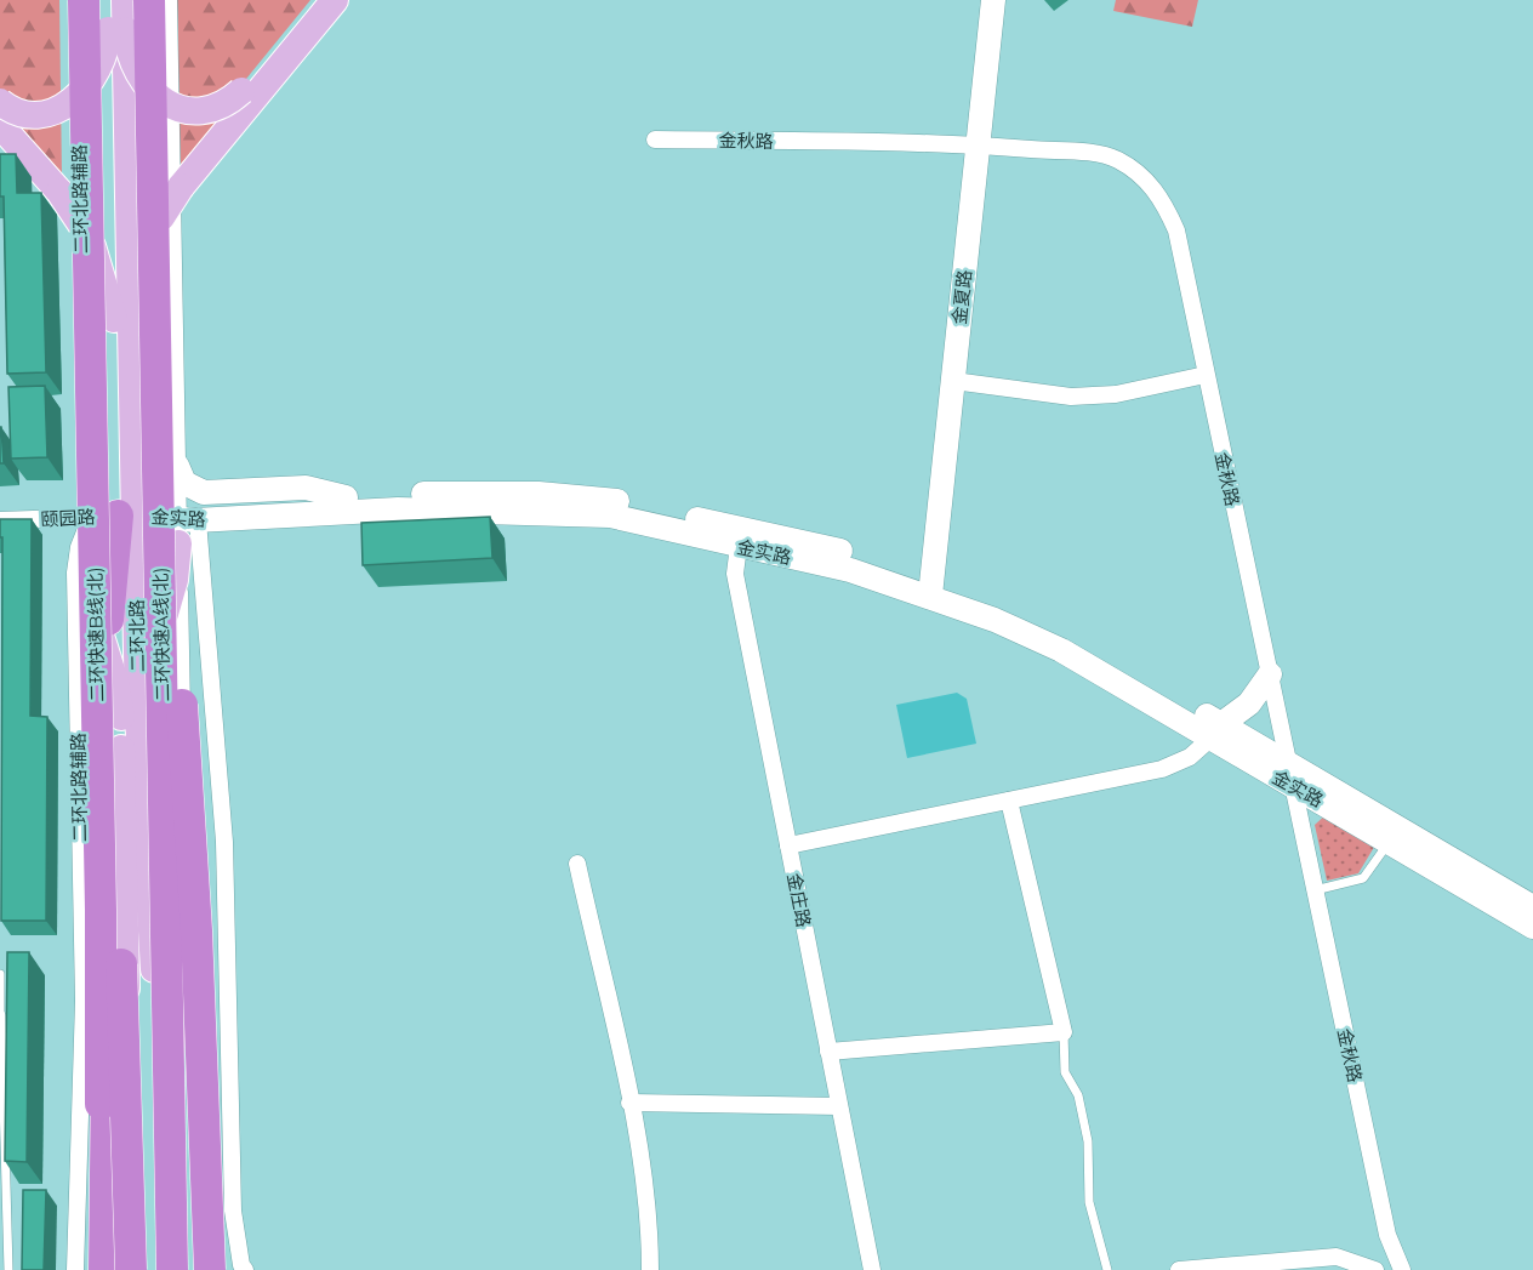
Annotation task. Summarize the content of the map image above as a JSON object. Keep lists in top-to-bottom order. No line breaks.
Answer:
{"streets":{"highway":["二环快速B线(北)","二环快速A线(北)"],"main road":["二环北路"],"street":["金秋路","二环北路辅路","金夏路","颐园路","金实路","金庄路"]},"crossings":[["金秋路","金夏路"],["金秋路","金实路"],["二环北路辅路","颐园路"],["二环北路辅路","金实路"],["二环北路辅路","二环快速B线(北)"],["二环北路辅路","二环北路"],["金夏路","金实路"],["颐园路","金实路"],["颐园路","二环快速B线(北)"],["颐园路","二环北路"],["金实路","二环快速B线(北)"],["金实路","二环北路"],["金实路","金庄路"],["二环快速B线(北)","二环北路"]]}
